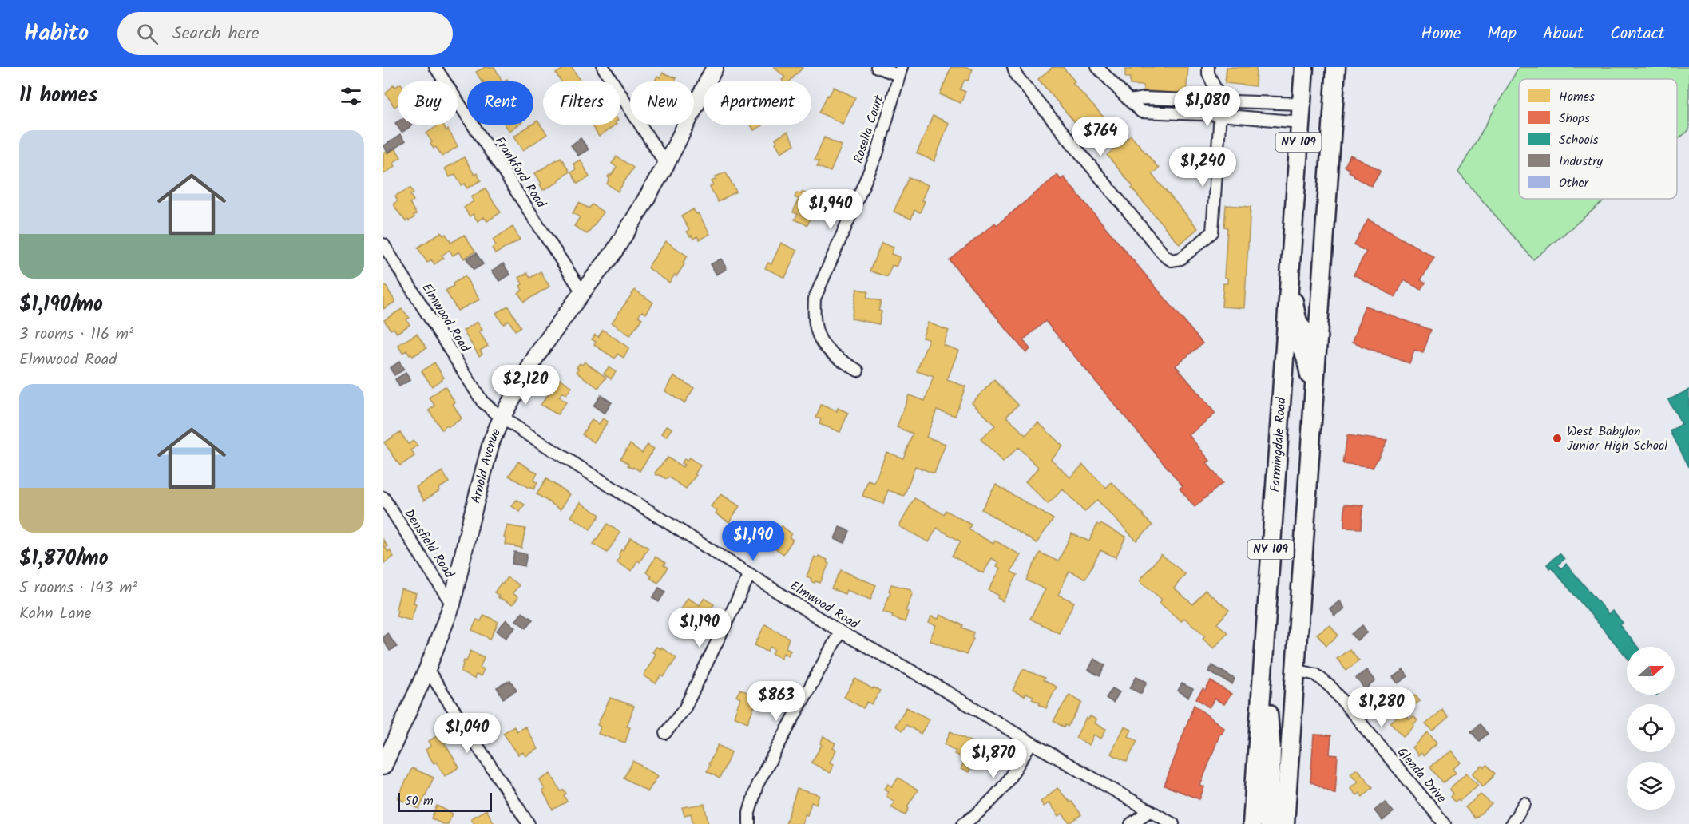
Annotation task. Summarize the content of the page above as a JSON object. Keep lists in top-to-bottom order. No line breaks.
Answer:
{"streets":{"main road":["NY 109","Farmingdale Road"],"street":["Rosella Court","Frankford Road","Elmwood Road","Arnold Avenue","Densfield Road","Glenda Drive"]},"crossings":[["NY 109","Glenda Drive"],["Frankford Road","Arnold Avenue"],["Elmwood Road","Arnold Avenue"],["Arnold Avenue","Densfield Road"]],"places":["West Babylon Junior High School"],"legend":["Homes","Shops","Schools","Industry","Other"],"scale_bar":"50 m","north":"right","page":{"header":"Habito","search":"Search here","nav":["Home","Map","About","Contact"],"heading":"11 homes","chip":["Buy","Rent","Filters","New","Apartment"],"price":["$1,080","$764","$1,240","$1,940","$2,120","$1,190","$1,190","$863","$1,280","$1,040","$1,870"],"list":[{"name":"$1,190/mo","note":"3 rooms · 116 m² · Elmwood Road"},{"name":"$1,870/mo","note":"5 rooms · 143 m² · Kahn Lane"}],"scale":"50 m"}}
